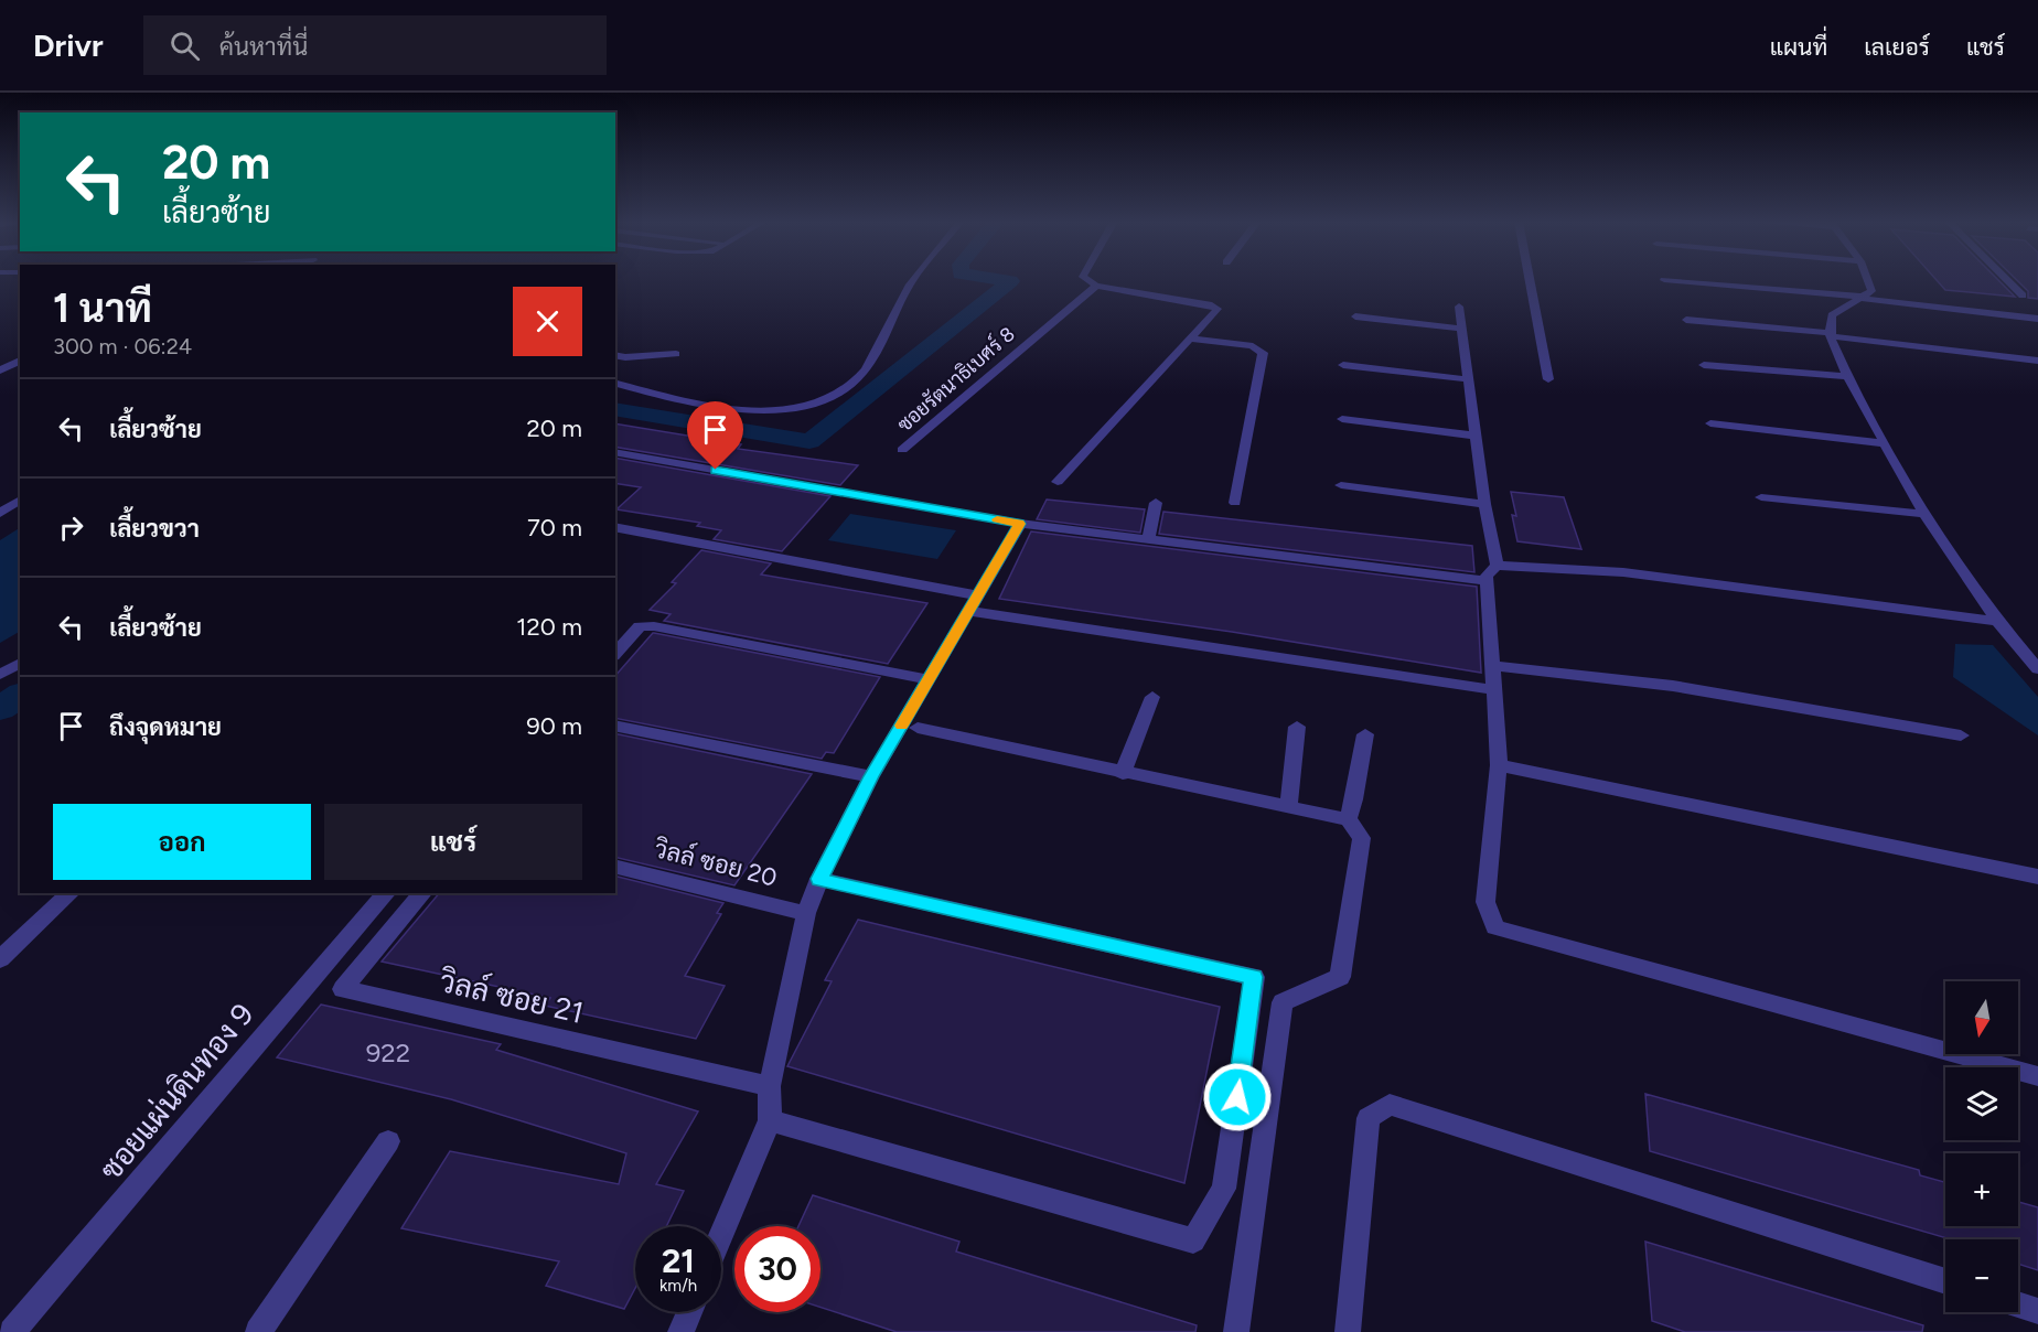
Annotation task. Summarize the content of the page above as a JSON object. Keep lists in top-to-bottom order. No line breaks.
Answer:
{"streets":{"street":["ซอยรัตนาธิเบศร์ 8","วิลล์ ซอย 20","วิลล์ ซอย 21","ซอยแผ่นดินทอง 9"]},"house_numbers":["922"],"north":"bottom","page":{"header":"Drivr","search":"ค้นหาที่นี่","nav":["แผนที่","เลเยอร์","แชร์"],"turn":["20 m","เลี้ยวซ้าย"],"heading":["1 นาที","300 m · 06:24"],"list":[{"name":"เลี้ยวซ้าย","value":"20 m"},{"name":"เลี้ยวขวา","value":"70 m"},{"name":"เลี้ยวซ้าย","value":"120 m"},{"name":"ถึงจุดหมาย","value":"90 m"}],"buttons":["ออก","แชร์"],"map_buttons":["+","−"],"speed":"21 km/h","limit":"30"}}
